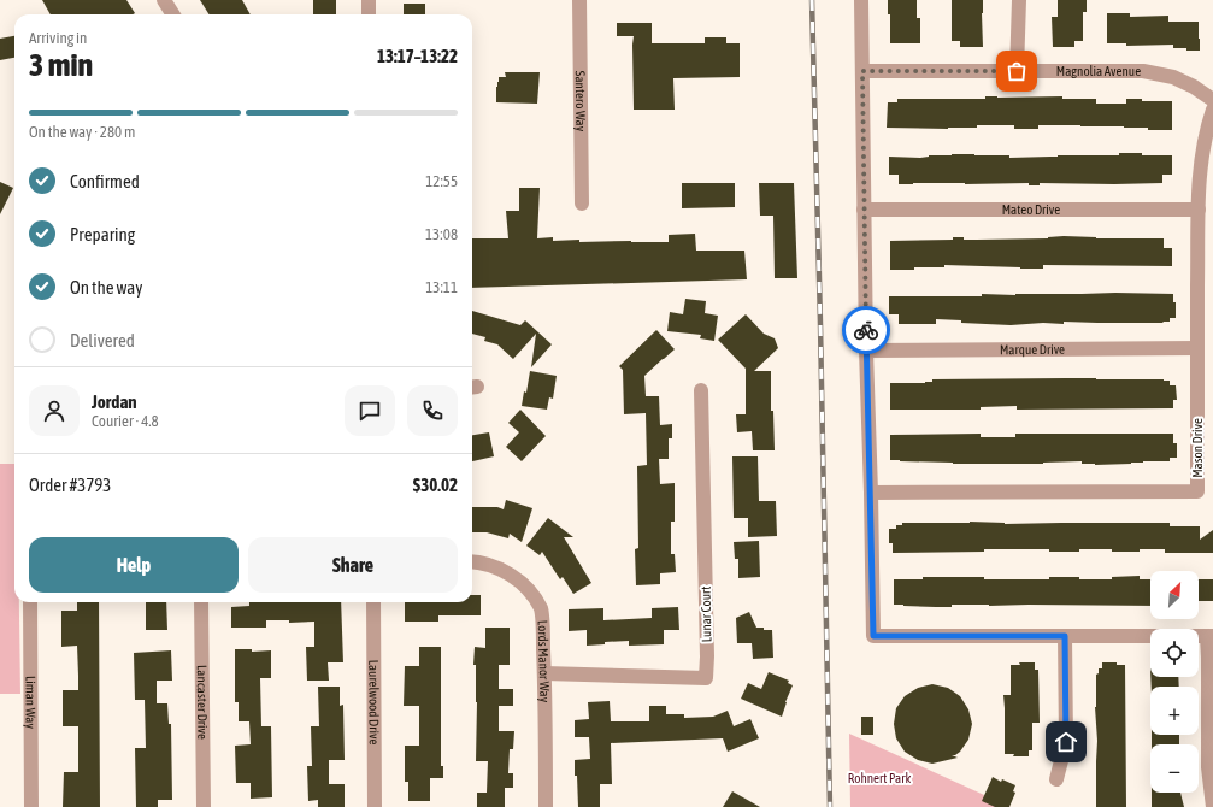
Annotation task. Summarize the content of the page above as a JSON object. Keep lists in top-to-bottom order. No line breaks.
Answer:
{"streets":{"street":["Magnolia Avenue","Santero Way","Mateo Drive","Marque Drive","Mason Drive","Lunar Court","Lords Manor Way","Liman Way","Lancaster Drive","Laurelwood Drive"]},"crossings":[["Mateo Drive","Mason Drive"],["Marque Drive","Mason Drive"],["Lunar Court","Lords Manor Way"]],"parks":["Rohnert Park"],"north":"top right","page":{"heading":["3 min","Arriving in","13:17–13:22"],"panel":["Jordan","Courier · 4.8","Order #3793","$30.02"],"bar":"On the way · 280 m","list":[["Confirmed","12:55"],["Preparing","13:08"],["On the way","13:11"],"Delivered"],"buttons":["Help","Share"],"map_buttons":["+","−"]}}
